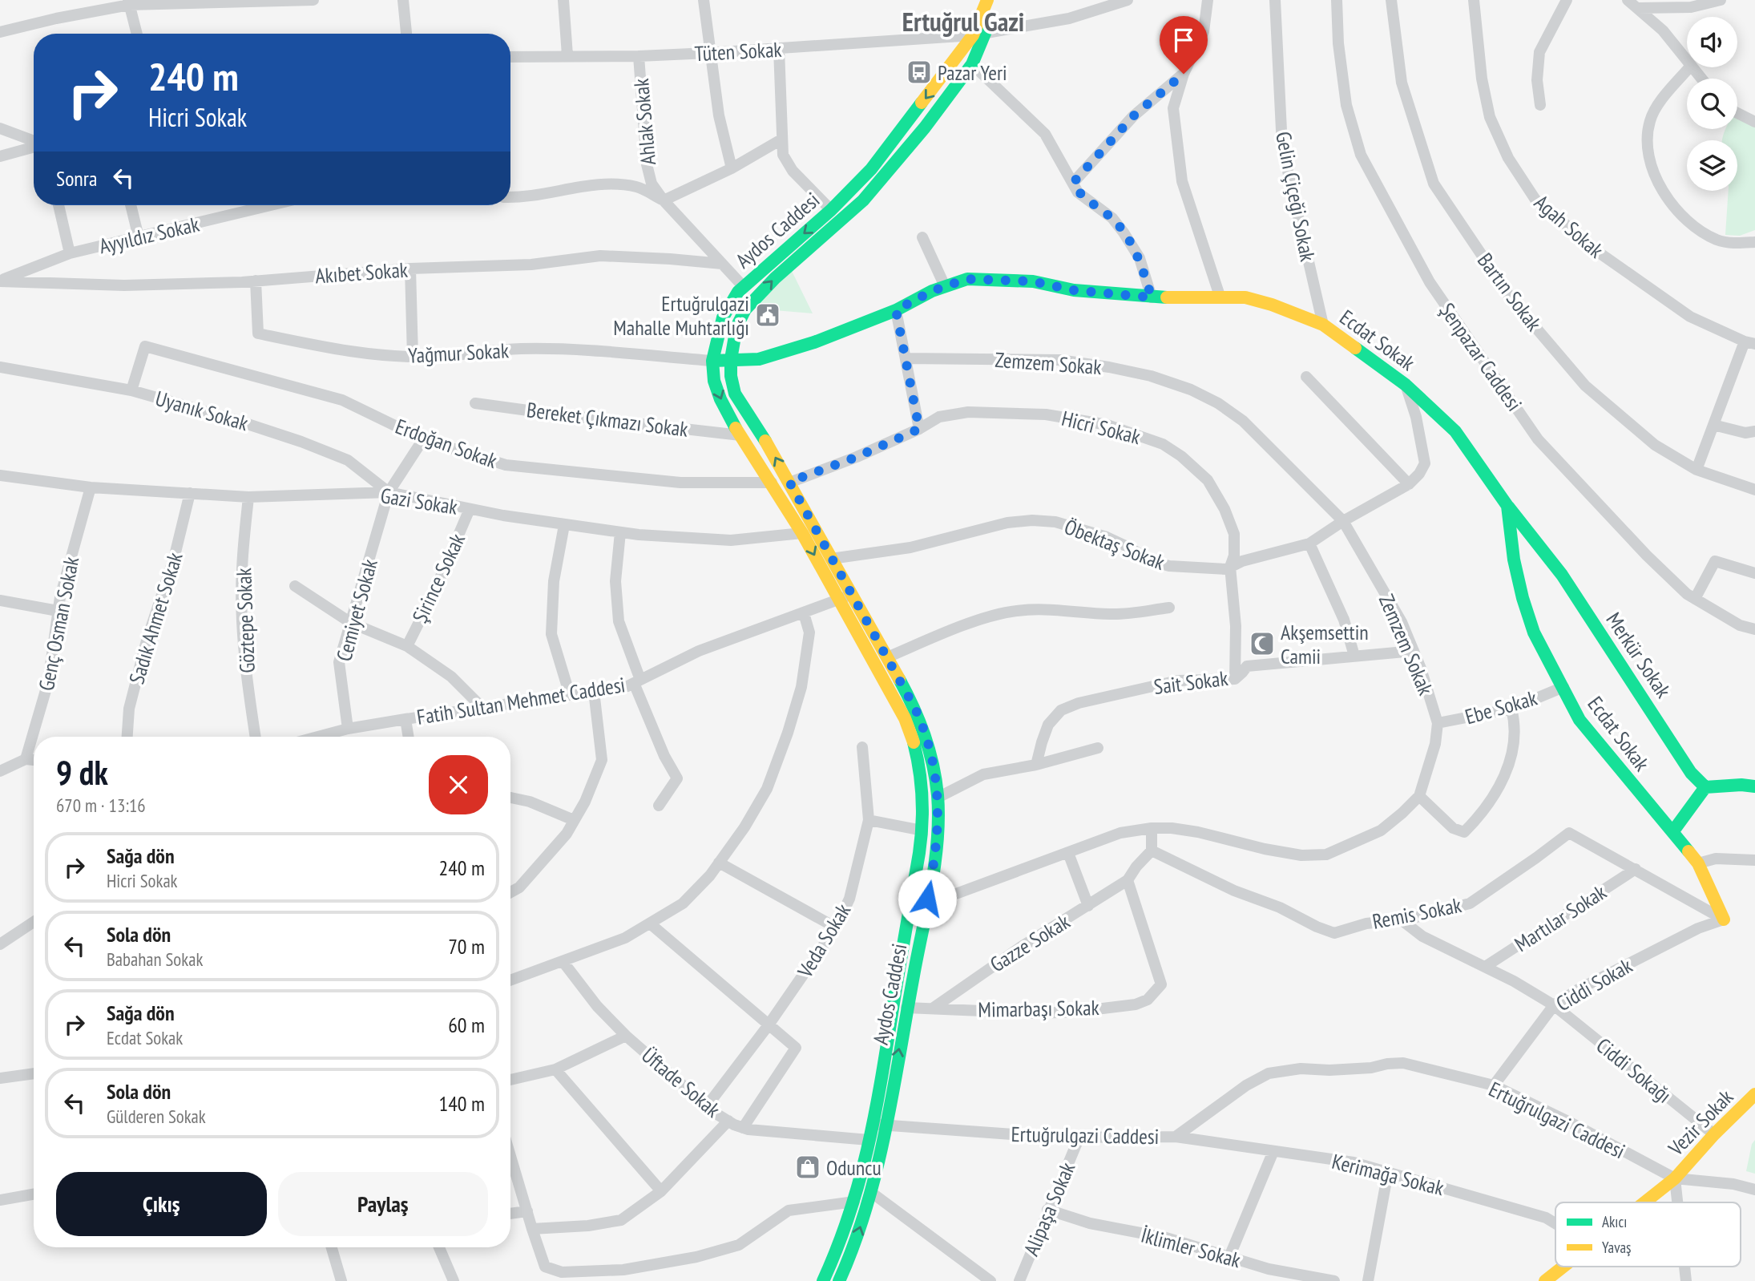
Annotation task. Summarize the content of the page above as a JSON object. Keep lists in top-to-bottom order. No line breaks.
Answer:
{"streets":{"main road":["Aydos Caddesi","Ecdat Sokak","Merkür Sokak","Vezir Sokak"],"street":["Tüten Sokak","Ahlak Sokak","Gelin Çiçeği Sokak","Agah Sokak","Ayyıldız Sokak","Akıbet Sokak","Bartın Sokak","Yağmur Sokak","Şenpazar Caddesi","Zemzem Sokak","Uyanık Sokak","Bereket Çıkmazı Sokak","Hicri Sokak","Erdoğan Sokak","Gazi Sokak","Öbektaş Sokak","Şirince Sokak","Cemiyet Sokak","Sadık Ahmet Sokak","Göztepe Sokak","Genç Osman Sokak","Sait Sokak","Fatih Sultan Mehmet Caddesi","Ebe Sokak","Remis Sokak","Martılar Sokak","Veda Sokak","Gazze Sokak","Ciddi Sokak","Mimarbaşı Sokak","Ciddi Sokağı","Üftade Sokak","Ertuğrulgazi Caddesi","Kerimağa Sokak","Alipaşa Sokak","İklimler Sokak"]},"crossings":[["Tüten Sokak","Ahlak Sokak"],["Tüten Sokak","Aydos Caddesi"],["Ahlak Sokak","Aydos Caddesi"],["Ahlak Sokak","Akıbet Sokak"],["Gelin Çiçeği Sokak","Ecdat Sokak"],["Aydos Caddesi","Ecdat Sokak"],["Aydos Caddesi","Yağmur Sokak"],["Aydos Caddesi","Zemzem Sokak"],["Aydos Caddesi","Bereket Çıkmazı Sokak"],["Aydos Caddesi","Hicri Sokak"],["Aydos Caddesi","Erdoğan Sokak"],["Aydos Caddesi","Gazi Sokak"],["Aydos Caddesi","Öbektaş Sokak"],["Aydos Caddesi","Fatih Sultan Mehmet Caddesi"],["Aydos Caddesi","Mimarbaşı Sokak"],["Aydos Caddesi","Üftade Sokak"],["Aydos Caddesi","Ertuğrulgazi Caddesi"],["Ayyıldız Sokak","Akıbet Sokak"],["Akıbet Sokak","Yağmur Sokak"],["Ecdat Sokak","Yağmur Sokak"],["Ecdat Sokak","Öbektaş Sokak"],["Ecdat Sokak","Merkür Sokak"],["Ecdat Sokak","Ebe Sokak"],["Ecdat Sokak","Remis Sokak"],["Ecdat Sokak","Ciddi Sokak"],["Zemzem Sokak","Öbektaş Sokak"],["Zemzem Sokak","Sait Sokak"],["Zemzem Sokak","Ebe Sokak"],["Uyanık Sokak","Erdoğan Sokak"],["Uyanık Sokak","Gazi Sokak"],["Uyanık Sokak","Cemiyet Sokak"],["Hicri Sokak","Öbektaş Sokak"],["Hicri Sokak","Sait Sokak"],["Erdoğan Sokak","Cemiyet Sokak"],["Gazi Sokak","Şirince Sokak"],["Gazi Sokak","Cemiyet Sokak"],["Gazi Sokak","Sadık Ahmet Sokak"],["Gazi Sokak","Göztepe Sokak"],["Gazi Sokak","Genç Osman Sokak"],["Cemiyet Sokak","Fatih Sultan Mehmet Caddesi"],["Remis Sokak","Martılar Sokak"],["Remis Sokak","Ciddi Sokak"],["Remis Sokak","Ciddi Sokağı"],["Martılar Sokak","Ciddi Sokağı"],["Veda Sokak","Üftade Sokak"],["Gazze Sokak","Mimarbaşı Sokak"],["Ciddi Sokak","Ciddi Sokağı"],["Ciddi Sokak","Ertuğrulgazi Caddesi"],["Ciddi Sokağı","Vezir Sokak"],["Ertuğrulgazi Caddesi","Vezir Sokak"],["Ertuğrulgazi Caddesi","Kerimağa Sokak"],["Ertuğrulgazi Caddesi","Alipaşa Sokak"],["Alipaşa Sokak","İklimler Sokak"]],"districts":["Ertuğrul Gazi"],"places":{"bus stop":["Pazar Yeri"],"public building":["Ertuğrulgazi Mahalle Muhtarlığı"],"mosque":["Akşemsettin Camii"],"shop":["Oduncu"]},"legend":["Akıcı","Yavaş"],"page":{"turn":["240 m","Hicri Sokak"],"then":"Sonra","heading":["9 dk","670 m · 13:16"],"list":[{"name":"Sağa dön","note":"Hicri Sokak","value":"240 m"},{"name":"Sola dön","note":"Babahan Sokak","value":"70 m"},{"name":"Sağa dön","note":"Ecdat Sokak","value":"60 m"},{"name":"Sola dön","note":"Gülderen Sokak","value":"140 m"}],"buttons":["Çıkış","Paylaş"]}}
